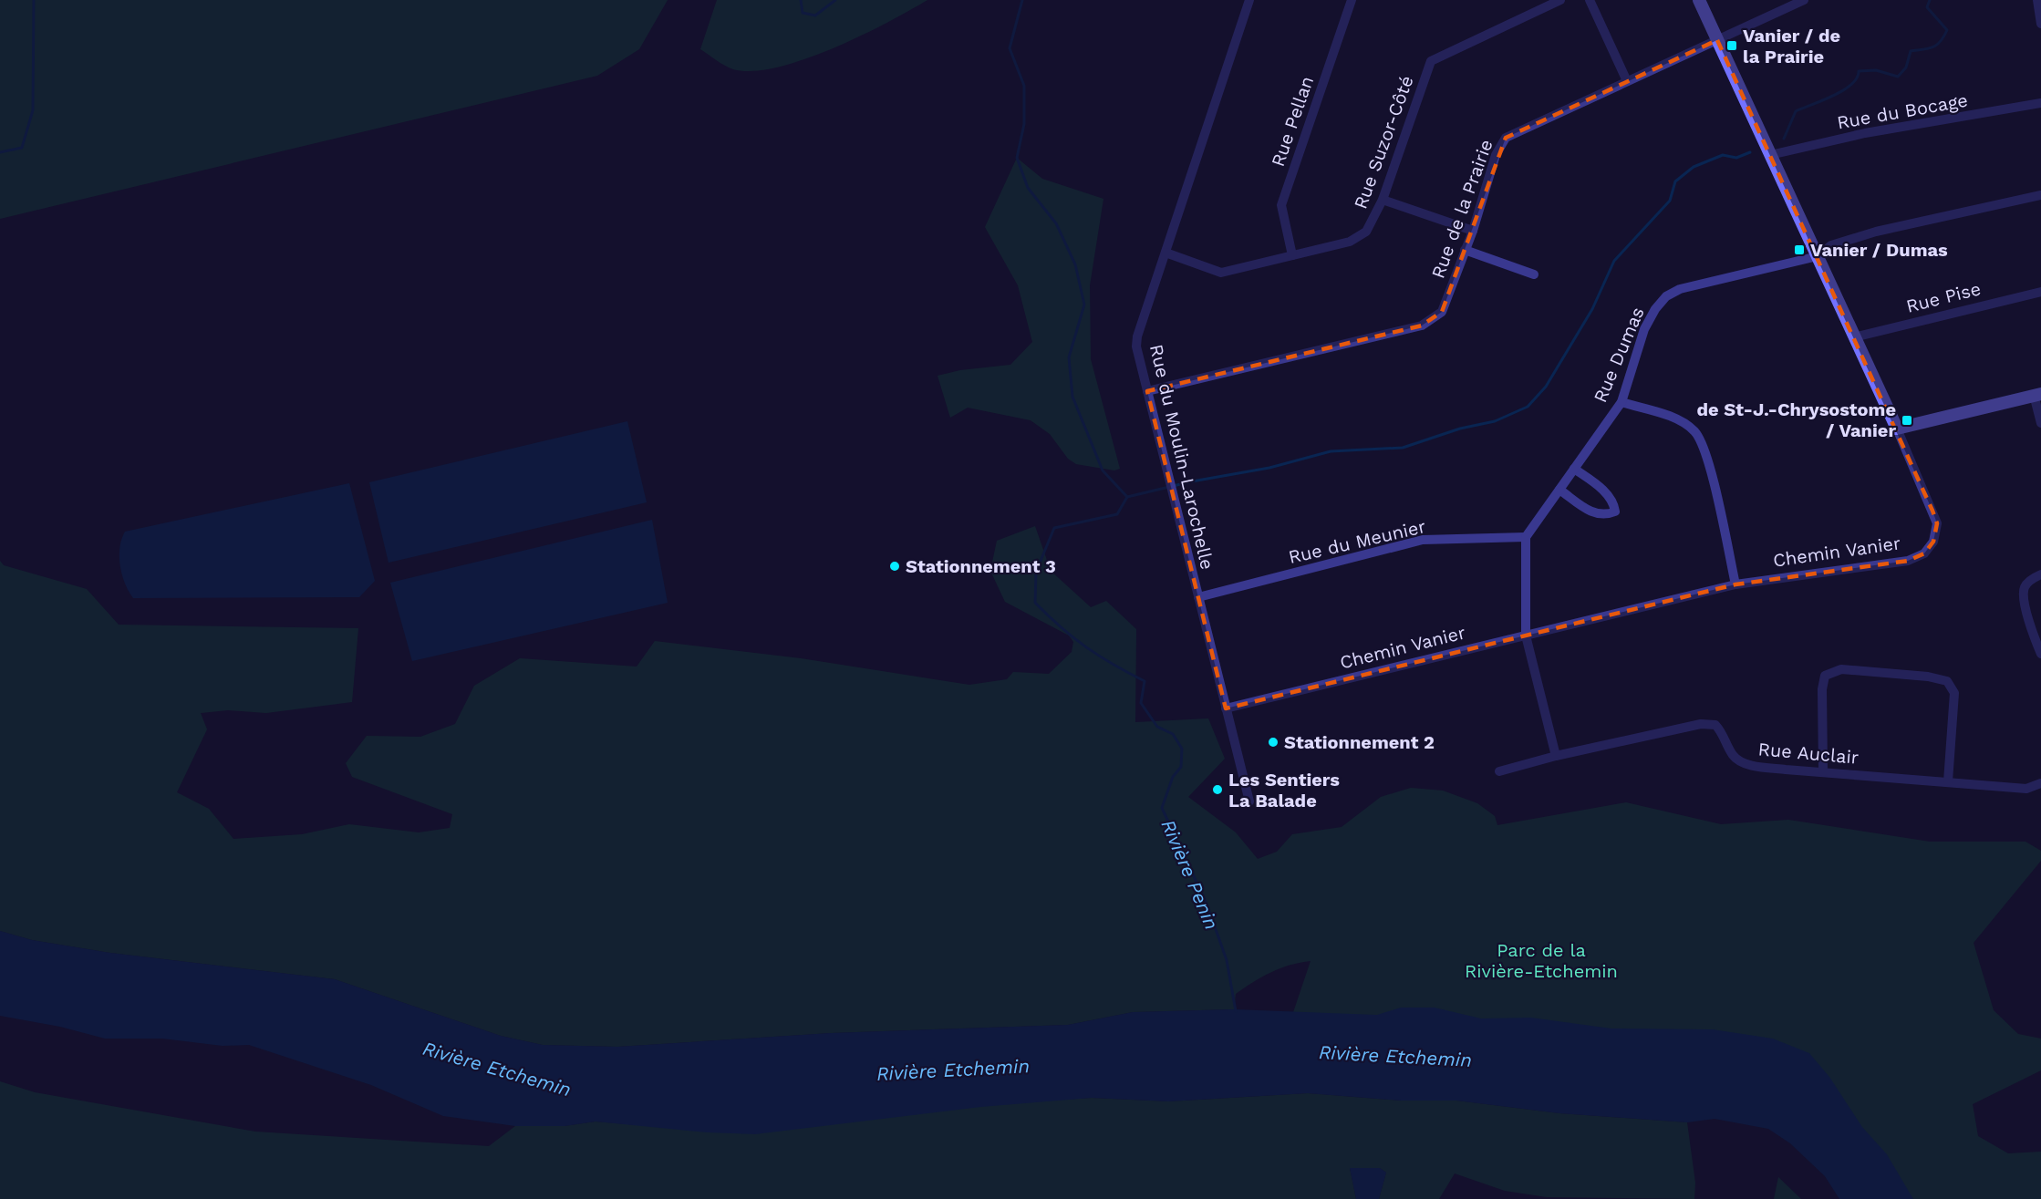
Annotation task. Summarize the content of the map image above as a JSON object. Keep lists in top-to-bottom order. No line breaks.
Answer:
{"streets":{"street":["Rue du Bocage","Rue Pellan","Rue Suzor-Côté","Rue de la Prairie","Rue Pise","Rue Dumas","Rue du Moulin-Larochelle","Rue du Meunier","Chemin Vanier","Rue Auclair"]},"crossings":[["Rue du Bocage","Chemin Vanier"],["Rue Pellan","Rue Suzor-Côté"],["Rue Suzor-Côté","Rue du Moulin-Larochelle"],["Rue de la Prairie","Rue du Moulin-Larochelle"],["Rue de la Prairie","Chemin Vanier"],["Rue Pise","Chemin Vanier"],["Rue Dumas","Rue du Meunier"],["Rue Dumas","Chemin Vanier"],["Rue du Moulin-Larochelle","Rue du Meunier"],["Rue du Moulin-Larochelle","Chemin Vanier"]],"water":["Rivière Penin","Rivière Etchemin"],"parks":["Parc de la Rivière-Etchemin"],"places":{"transit":["Vanier / de la Prairie","Vanier / Dumas","de St-J.-Chrysostome / Vanier"],"other":["Stationnement 3","Stationnement 2","Les Sentiers La Balade"]}}
